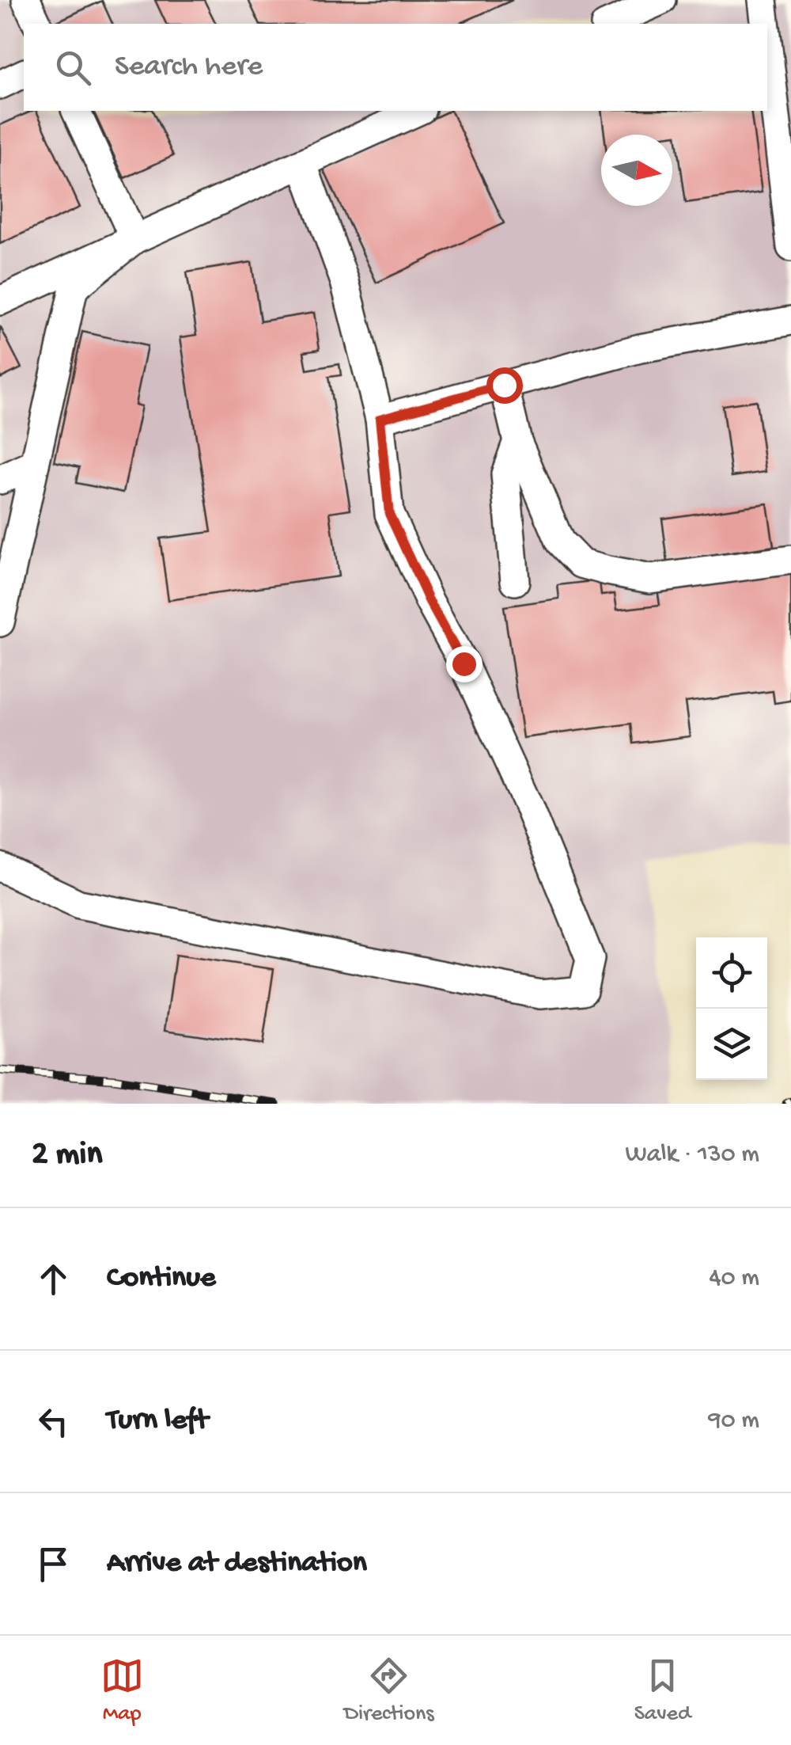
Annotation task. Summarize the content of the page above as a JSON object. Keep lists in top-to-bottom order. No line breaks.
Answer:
{"north":"right","page":{"search":"Search here","heading":["2 min","Walk · 130 m"],"list":[["Continue","40 m"],["Turn left","90 m"],"Arrive at destination"],"nav":["Map","Directions","Saved"]}}
